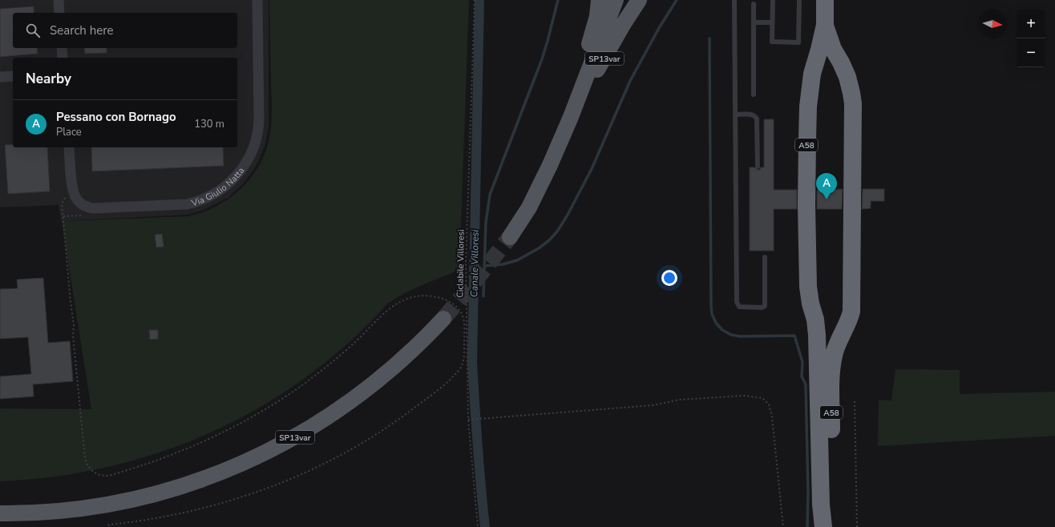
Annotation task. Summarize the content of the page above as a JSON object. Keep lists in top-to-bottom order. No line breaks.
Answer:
{"streets":{"highway":["A58"],"main road":["SP13var"],"street":["Via Giulio Natta"],"path":["Ciclabile Villoresi"]},"water":["Canale Villoresi"],"north":"right","page":{"map_buttons":["+","−"],"search":"Search here","heading":"Nearby","list":[{"mark":"A","name":"Pessano con Bornago","note":"Place","value":"130 m"}],"pins":"A"}}
